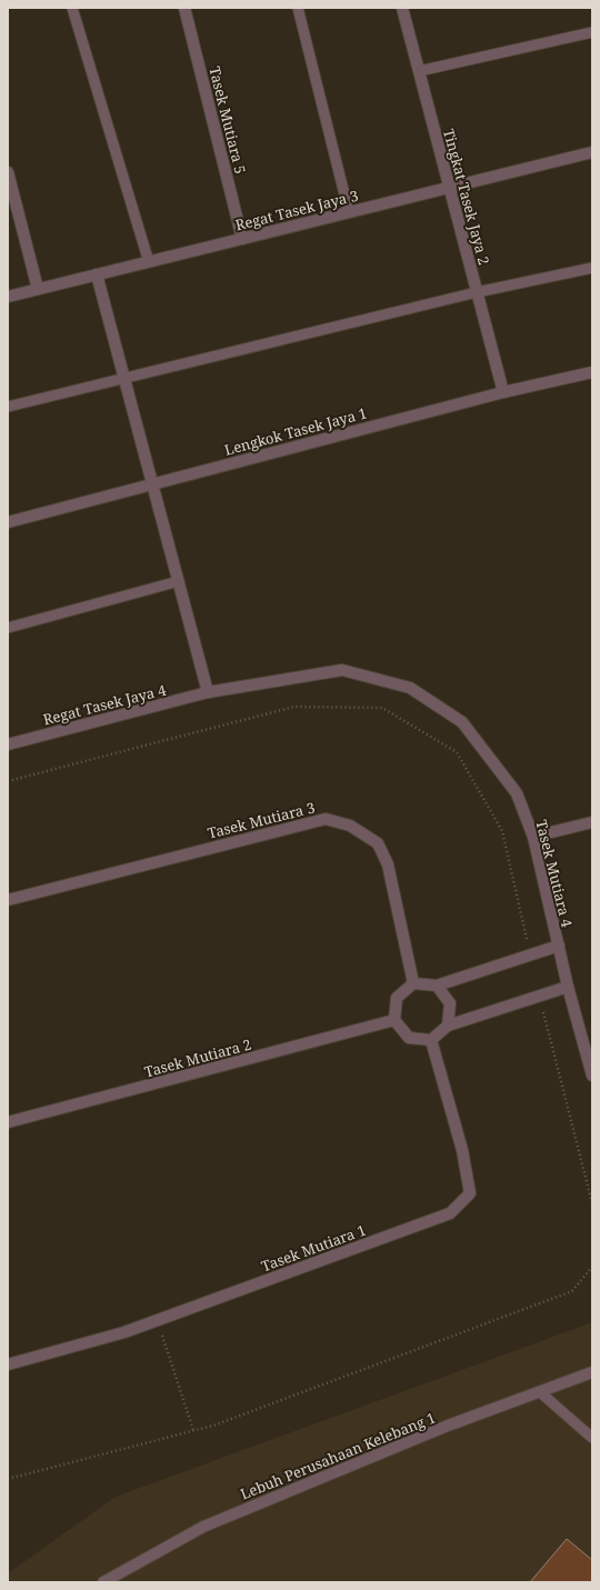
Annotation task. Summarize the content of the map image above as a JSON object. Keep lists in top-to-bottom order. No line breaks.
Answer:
{"streets":{"street":["Tasek Mutiara 5","Tingkat Tasek Jaya 2","Regat Tasek Jaya 3","Lengkok Tasek Jaya 1","Regat Tasek Jaya 4","Tasek Mutiara 3","Tasek Mutiara 4","Tasek Mutiara 2","Tasek Mutiara 1","Lebuh Perusahaan Kelebang 1"]},"crossings":[["Tasek Mutiara 5","Regat Tasek Jaya 3"],["Tingkat Tasek Jaya 2","Regat Tasek Jaya 3"],["Tingkat Tasek Jaya 2","Lengkok Tasek Jaya 1"],["Regat Tasek Jaya 4","Tasek Mutiara 4"],["Tasek Mutiara 3","Tasek Mutiara 2"],["Tasek Mutiara 3","Tasek Mutiara 1"],["Tasek Mutiara 2","Tasek Mutiara 1"]]}
